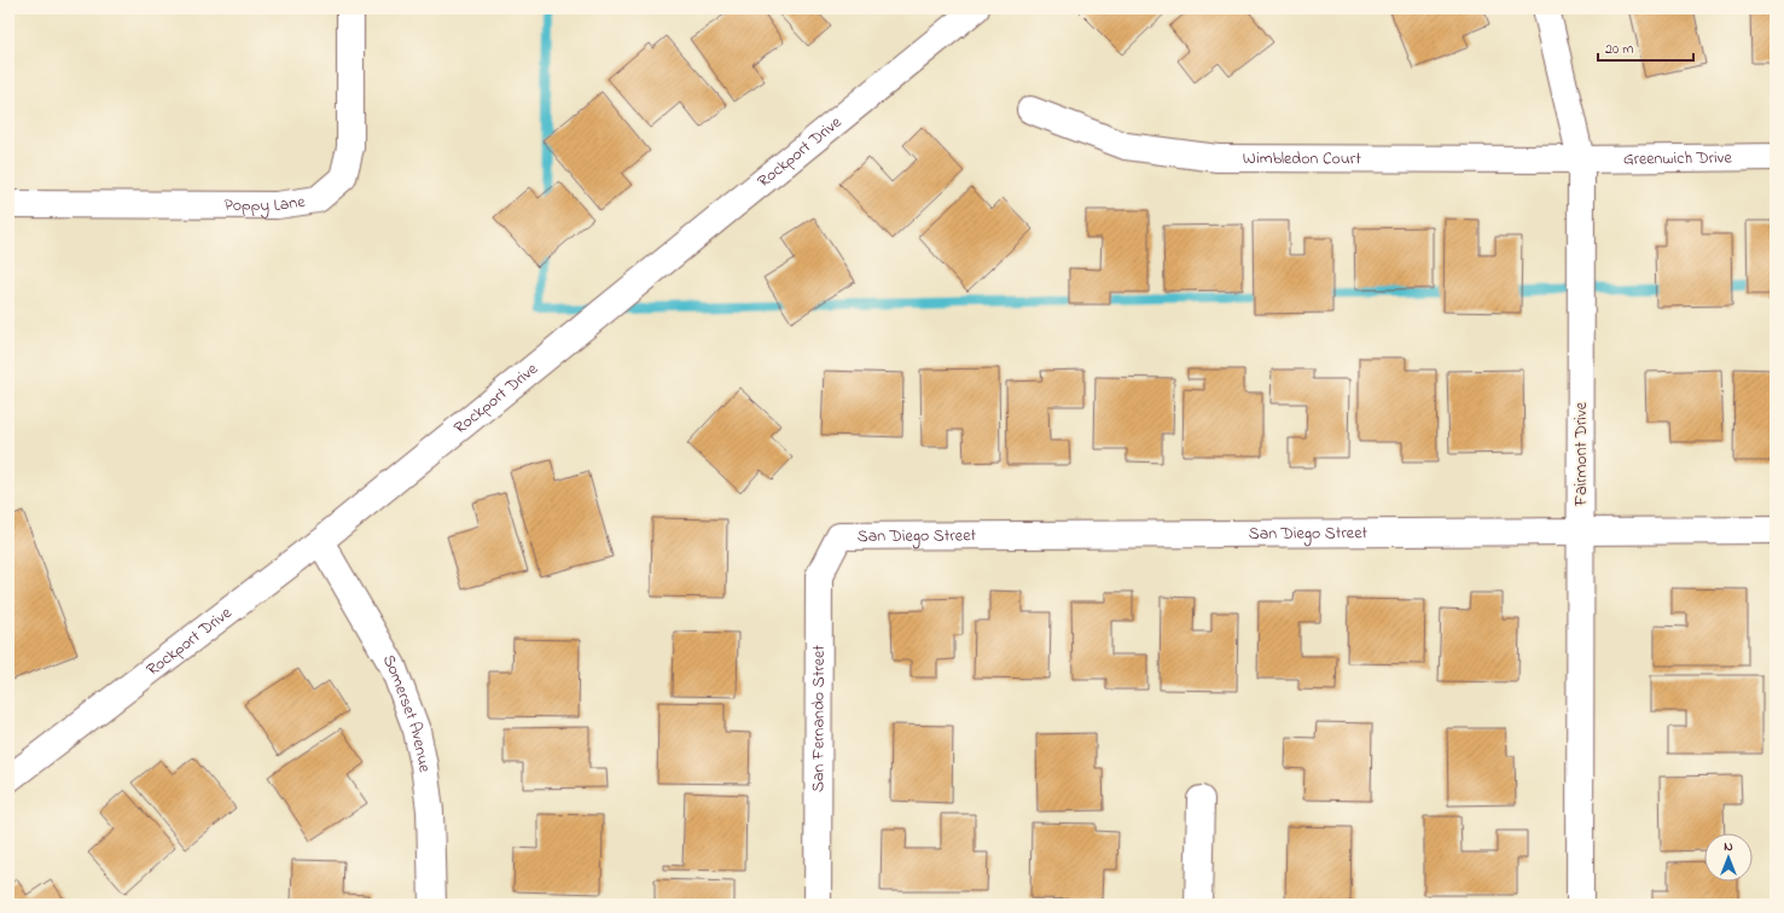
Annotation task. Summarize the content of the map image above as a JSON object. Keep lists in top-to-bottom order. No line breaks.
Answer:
{"streets":{"street":["Rockport Drive","Wimbledon Court","Greenwich Drive","Poppy Lane","Fairmont Drive","San Diego Street","Somerset Avenue","San Fernando Street"]},"crossings":[["Rockport Drive","Somerset Avenue"],["Wimbledon Court","Greenwich Drive"],["Wimbledon Court","Fairmont Drive"],["Greenwich Drive","Fairmont Drive"],["Fairmont Drive","San Diego Street"],["San Diego Street","San Fernando Street"]],"scale_bar":"20 m","north":"top"}
